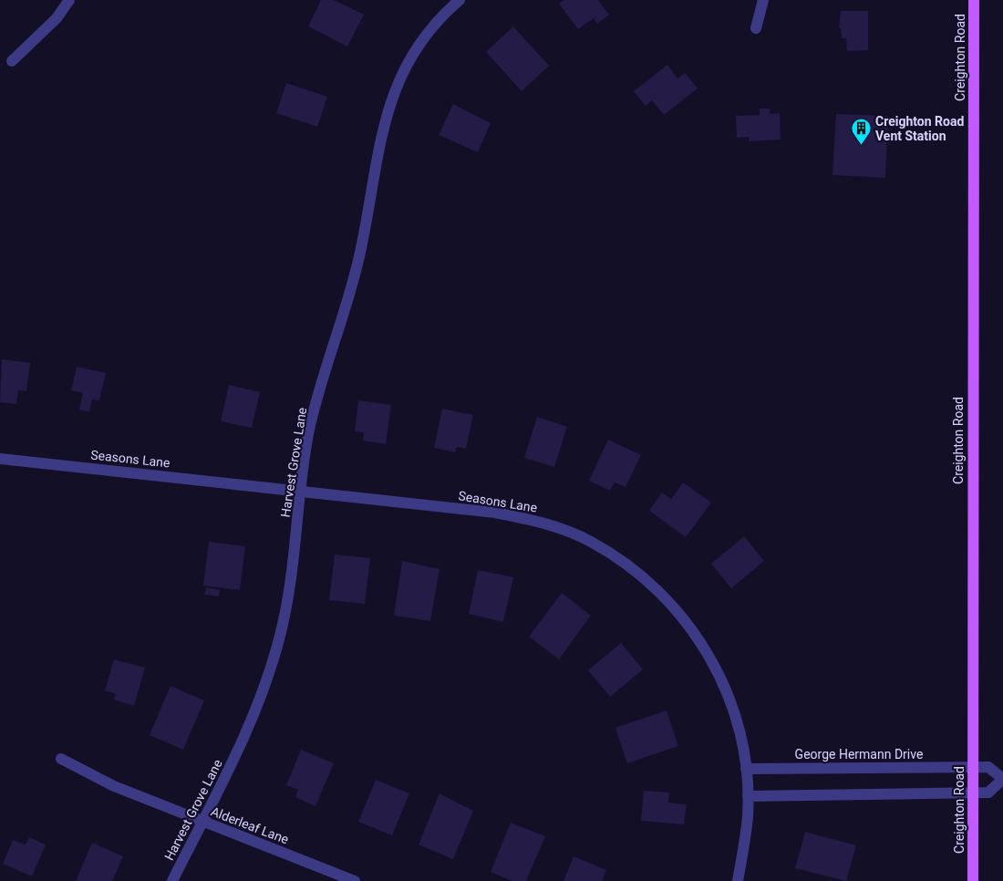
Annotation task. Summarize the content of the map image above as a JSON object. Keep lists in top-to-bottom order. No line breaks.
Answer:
{"streets":{"main road":["Creighton Road"],"street":["Seasons Lane","Harvest Grove Lane","George Hermann Drive","Alderleaf Lane"]},"crossings":[["Creighton Road","George Hermann Drive"],["Seasons Lane","Harvest Grove Lane"],["Seasons Lane","George Hermann Drive"],["Harvest Grove Lane","Alderleaf Lane"]],"places":{"building":["Creighton Road Vent Station"]}}
